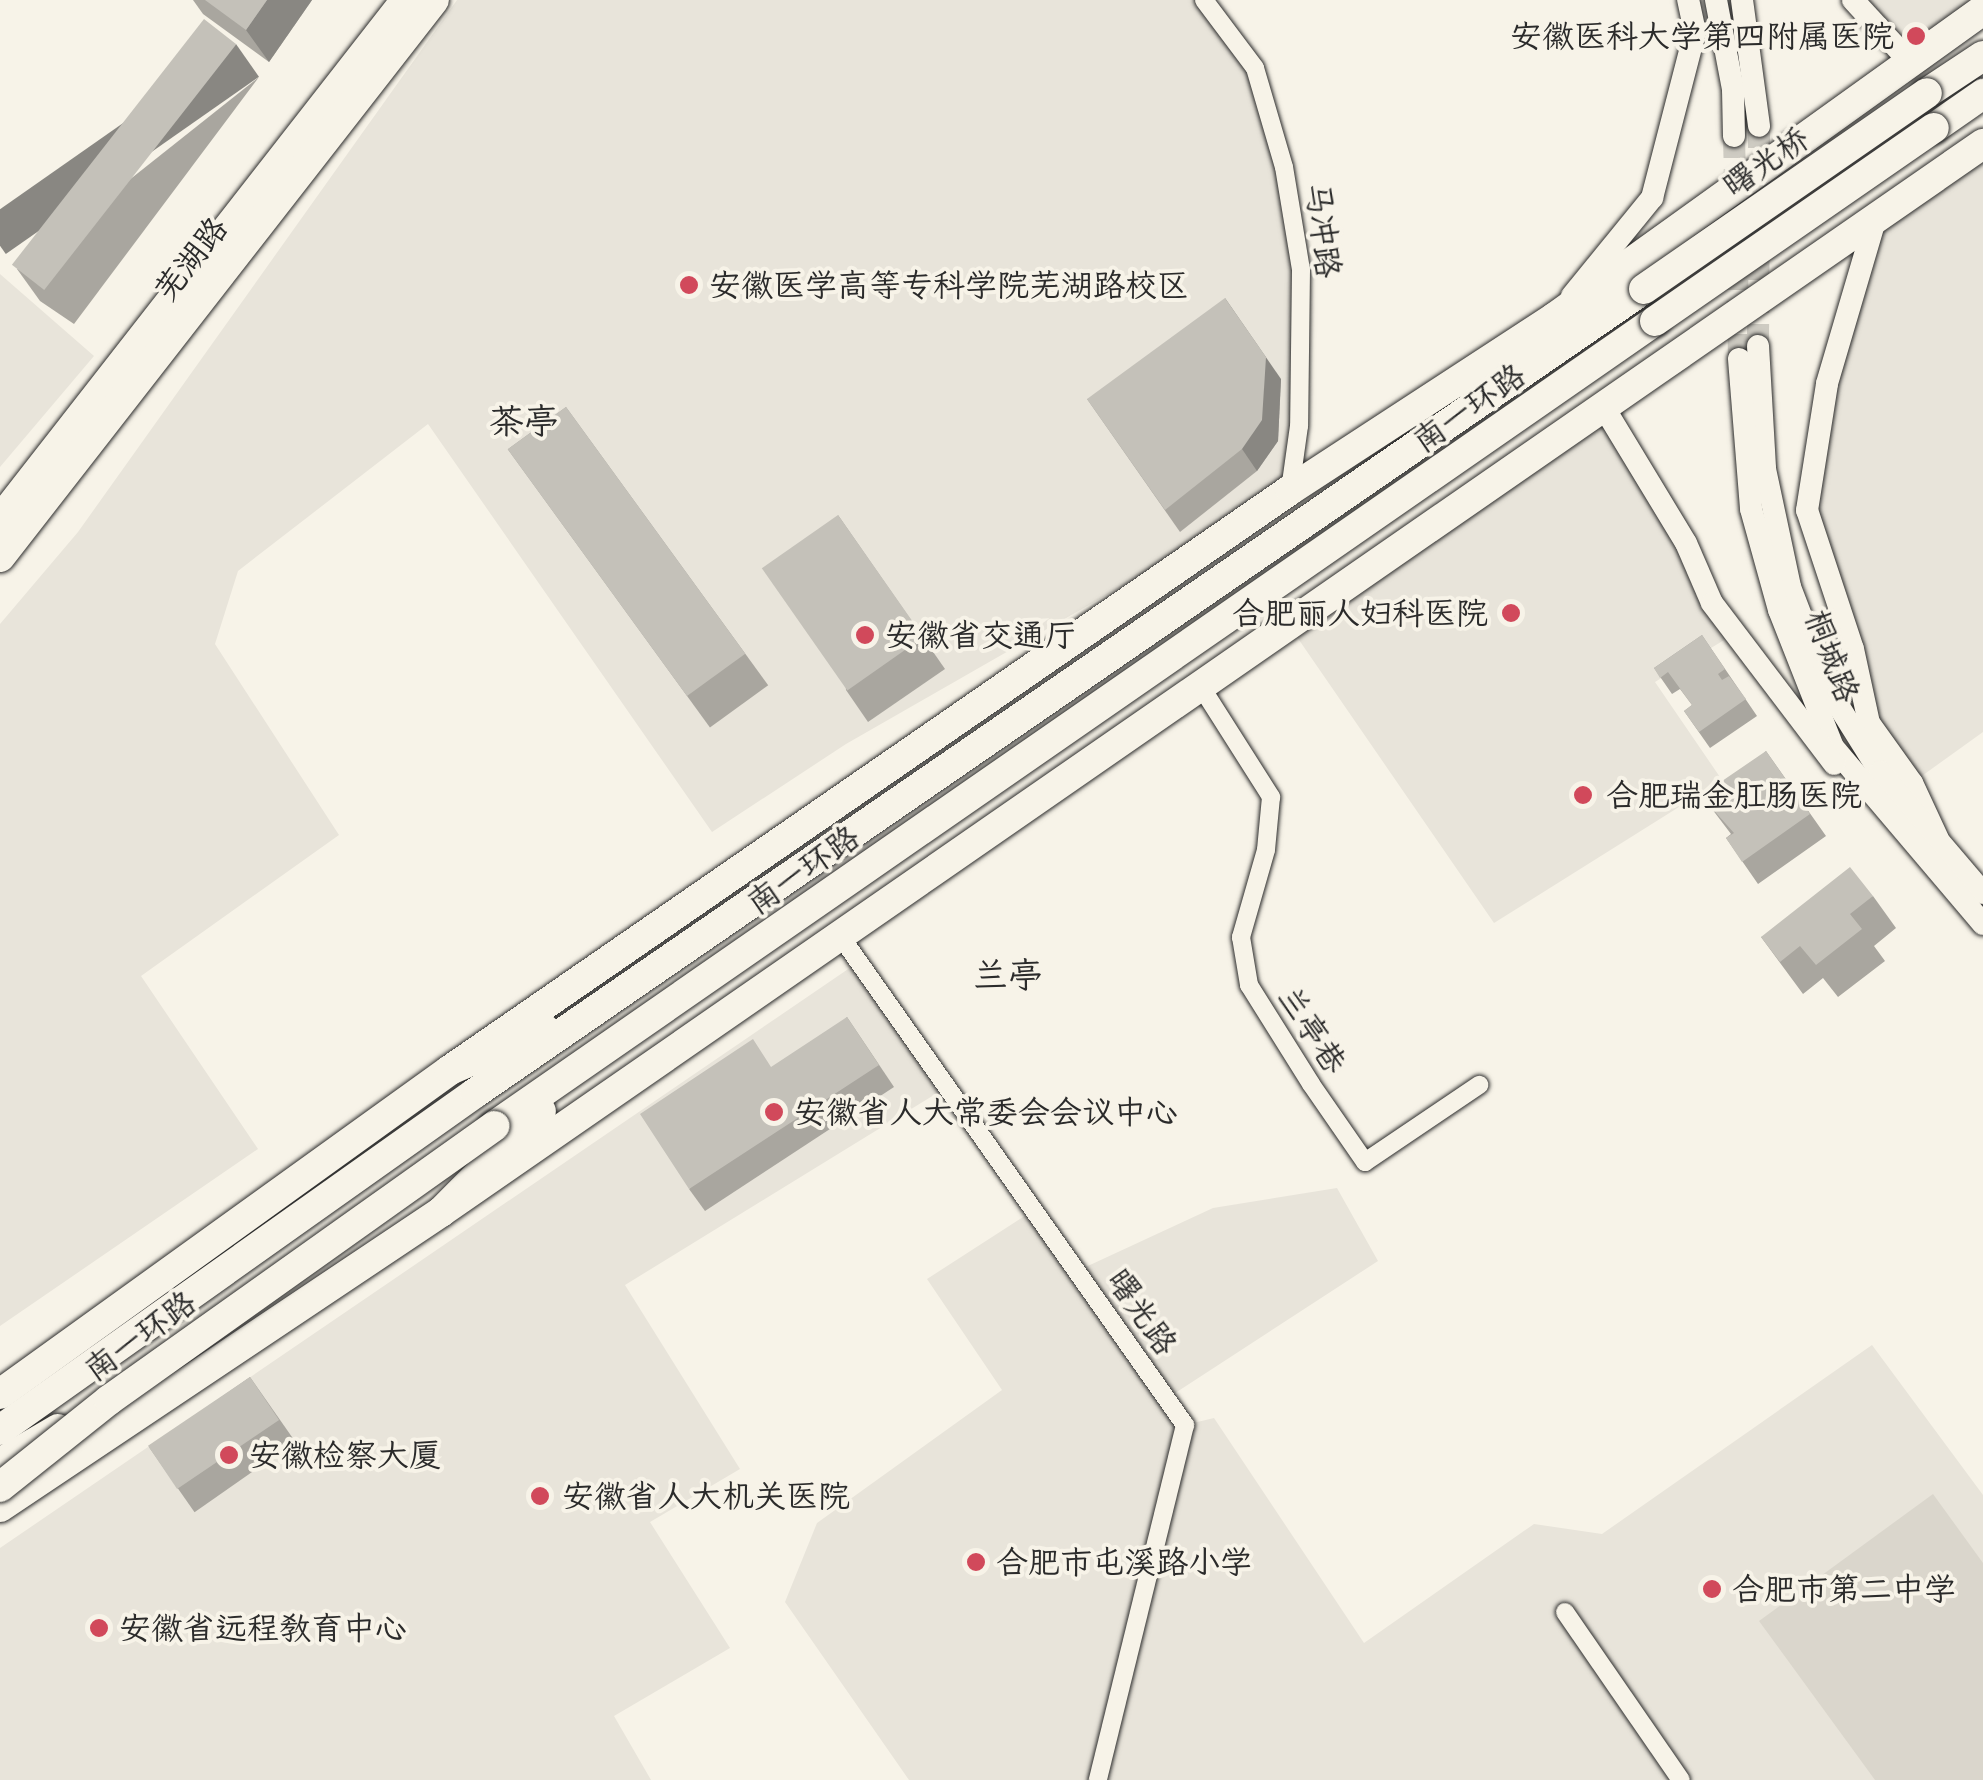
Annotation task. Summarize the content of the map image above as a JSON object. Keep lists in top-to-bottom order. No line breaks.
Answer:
{"streets":{"main road":["曙光桥","芜湖路","南一环路"],"street":["马冲路","桐城路","兰亭巷","曙光路"]},"crossings":[["曙光桥","南一环路"]],"districts":["茶亭","兰亭"],"places":["安徽医科大学第四附属医院","安徽医学高等专科学院芜湖路校区","合肥丽人妇科医院","安徽省交通厅","合肥瑞金肛肠医院","安徽省人大常委会会议中心","安徽检察大厦","安徽省人大机关医院","合肥市屯溪路小学","合肥市第二中学","安徽省远程教育中心"]}
